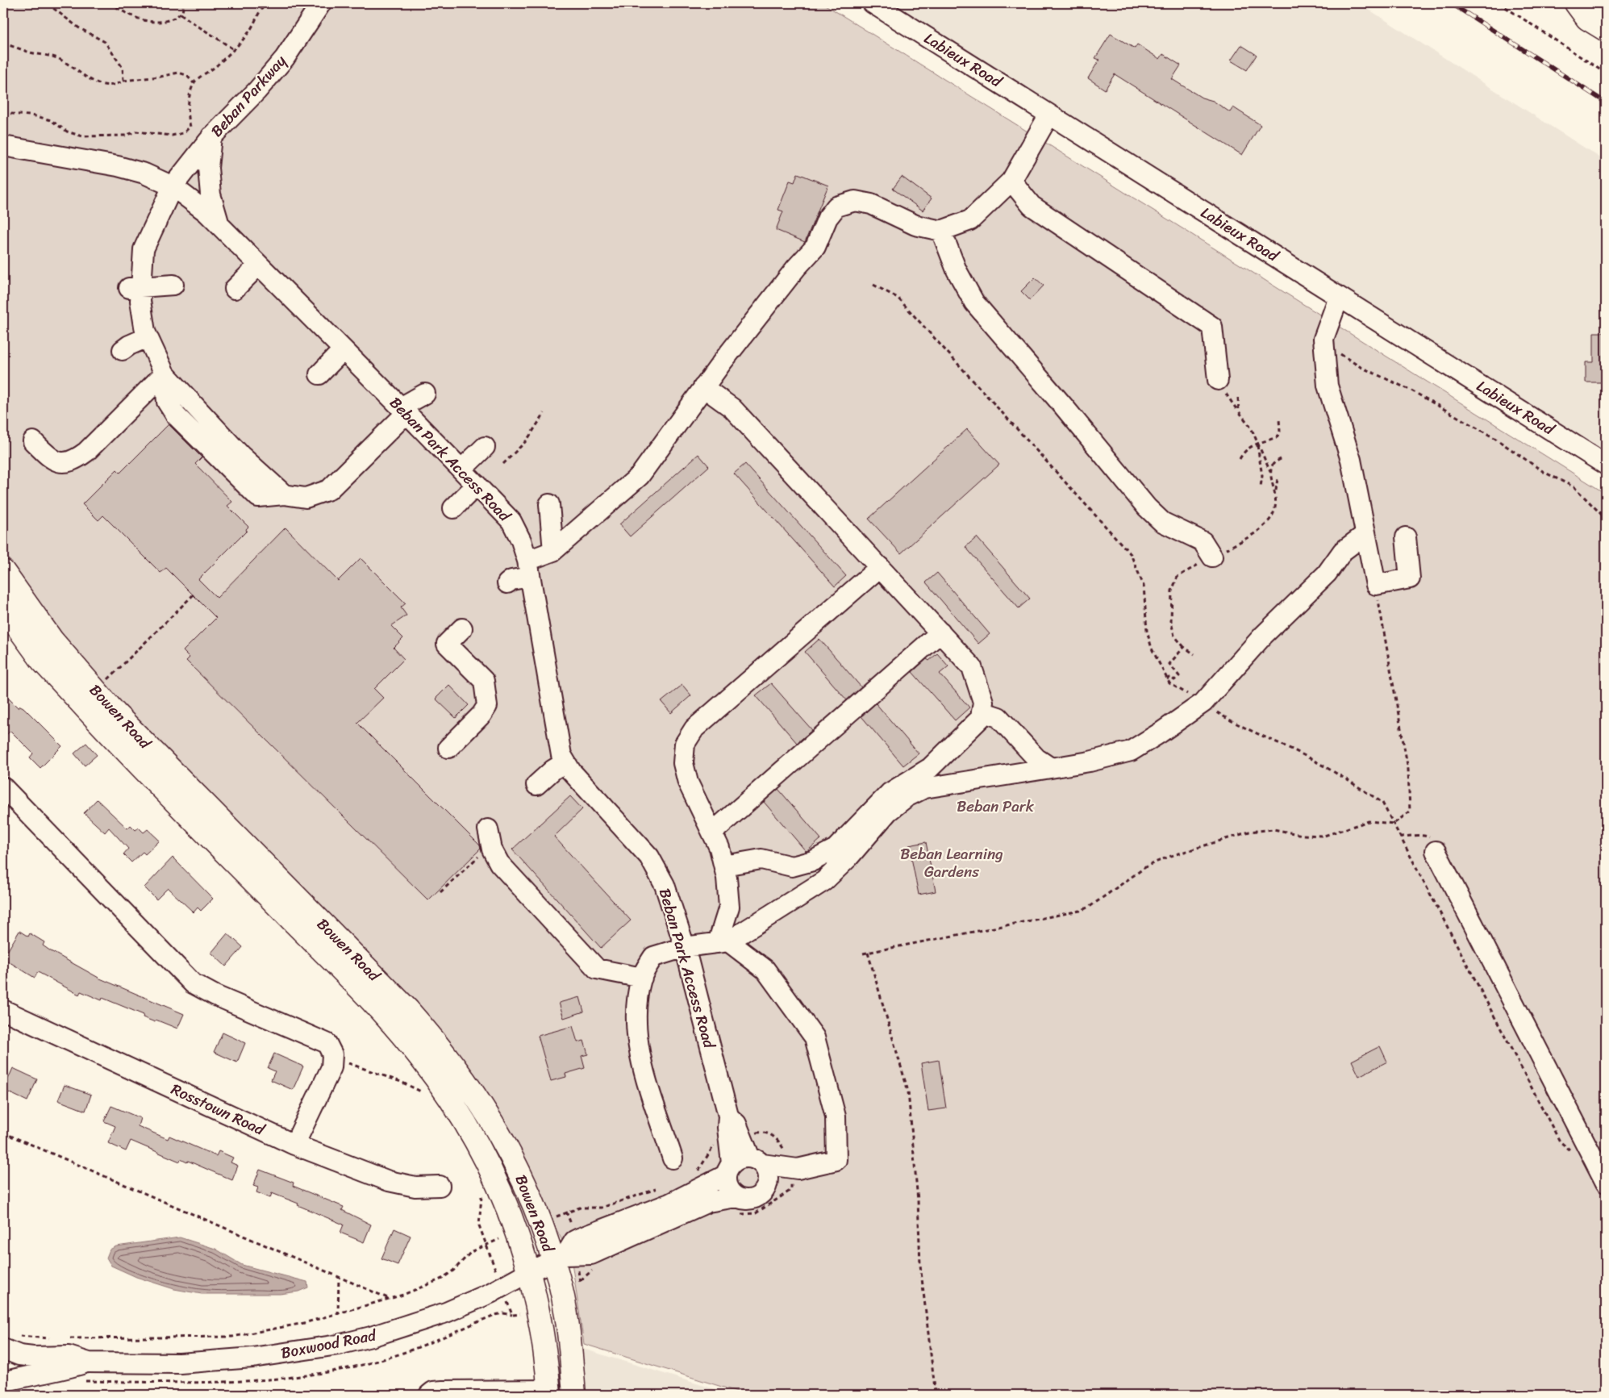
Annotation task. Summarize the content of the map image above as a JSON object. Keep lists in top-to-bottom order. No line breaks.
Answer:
{"streets":{"main road":["Bowen Road"],"street":["Labieux Road","Beban Parkway","Beban Park Access Road","Rosstown Road","Boxwood Road"]},"crossings":[["Beban Parkway","Beban Park Access Road"],["Bowen Road","Boxwood Road"]],"parks":["Beban Park","Beban Learning Gardens"]}
